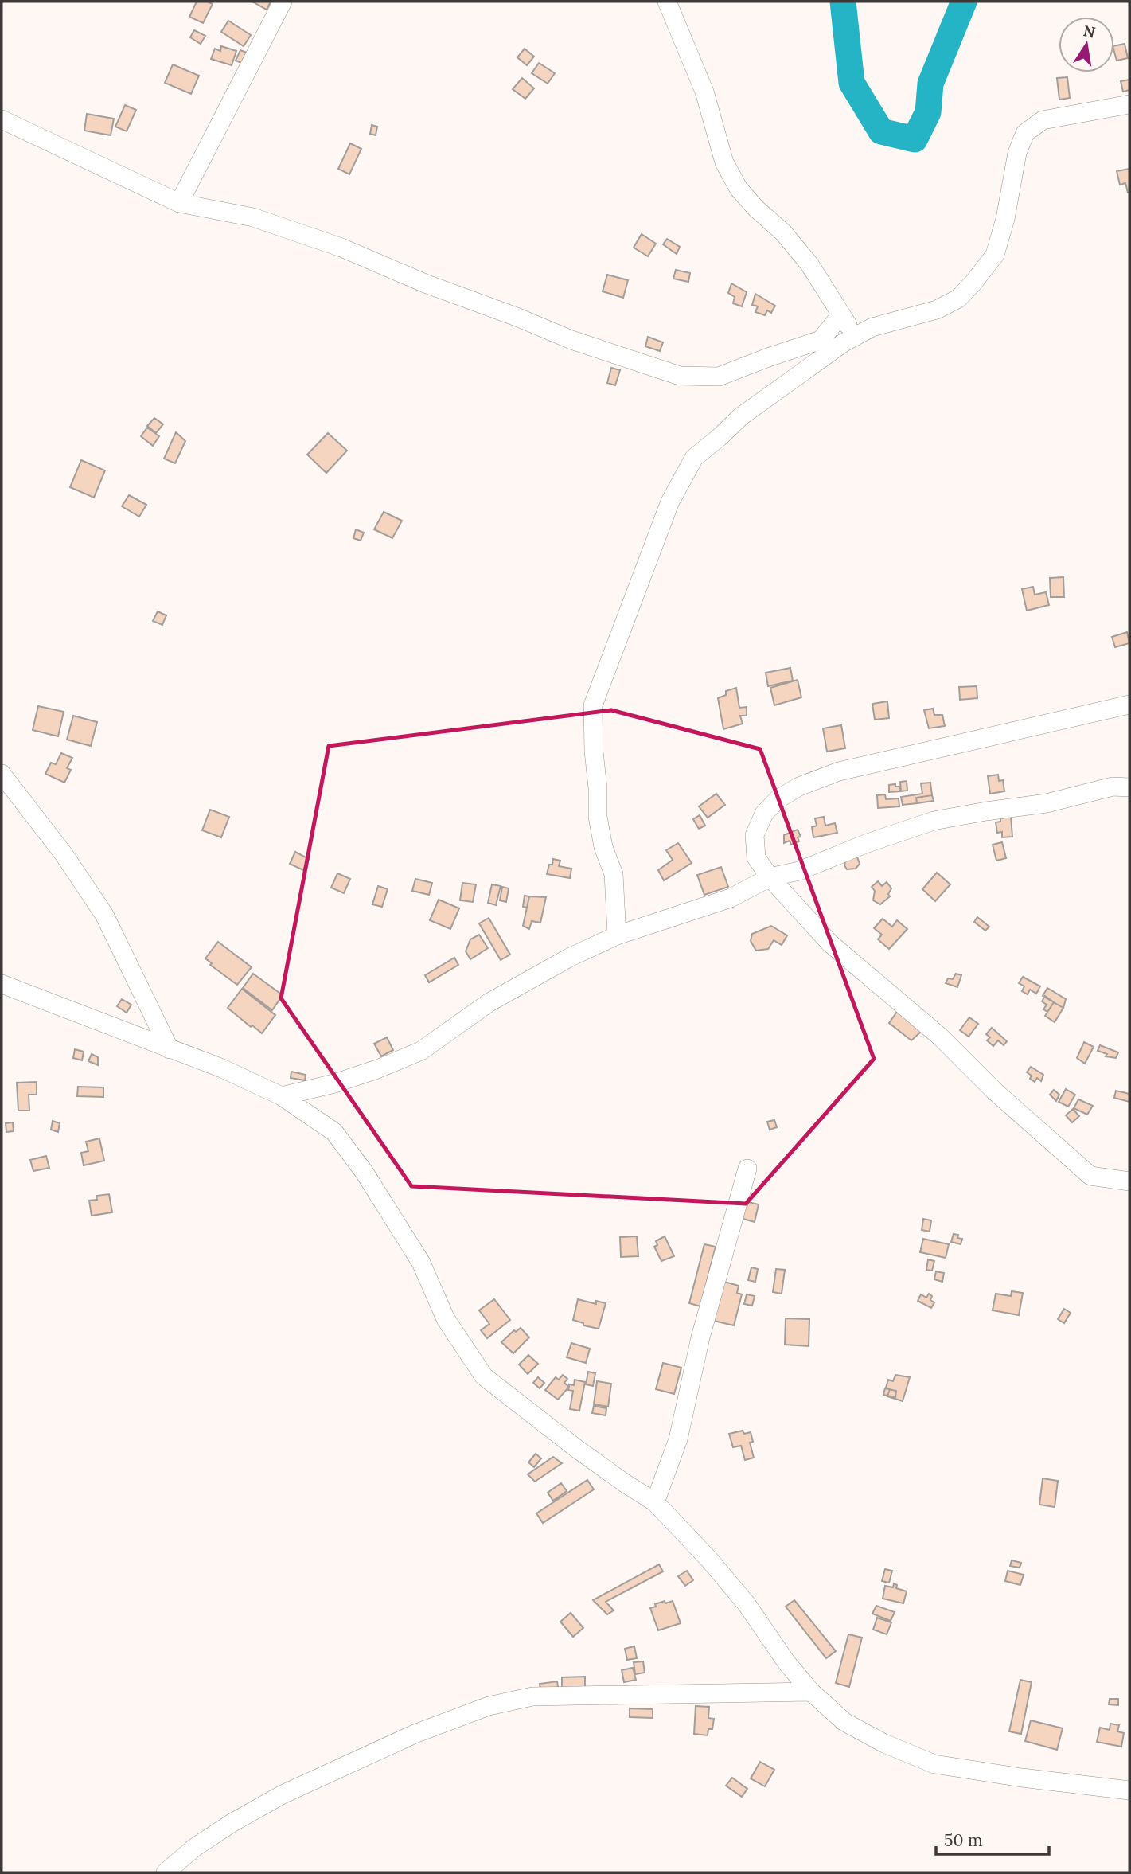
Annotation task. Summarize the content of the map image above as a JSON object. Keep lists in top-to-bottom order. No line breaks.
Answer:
{"scale_bar":"50 m","north":"top"}
